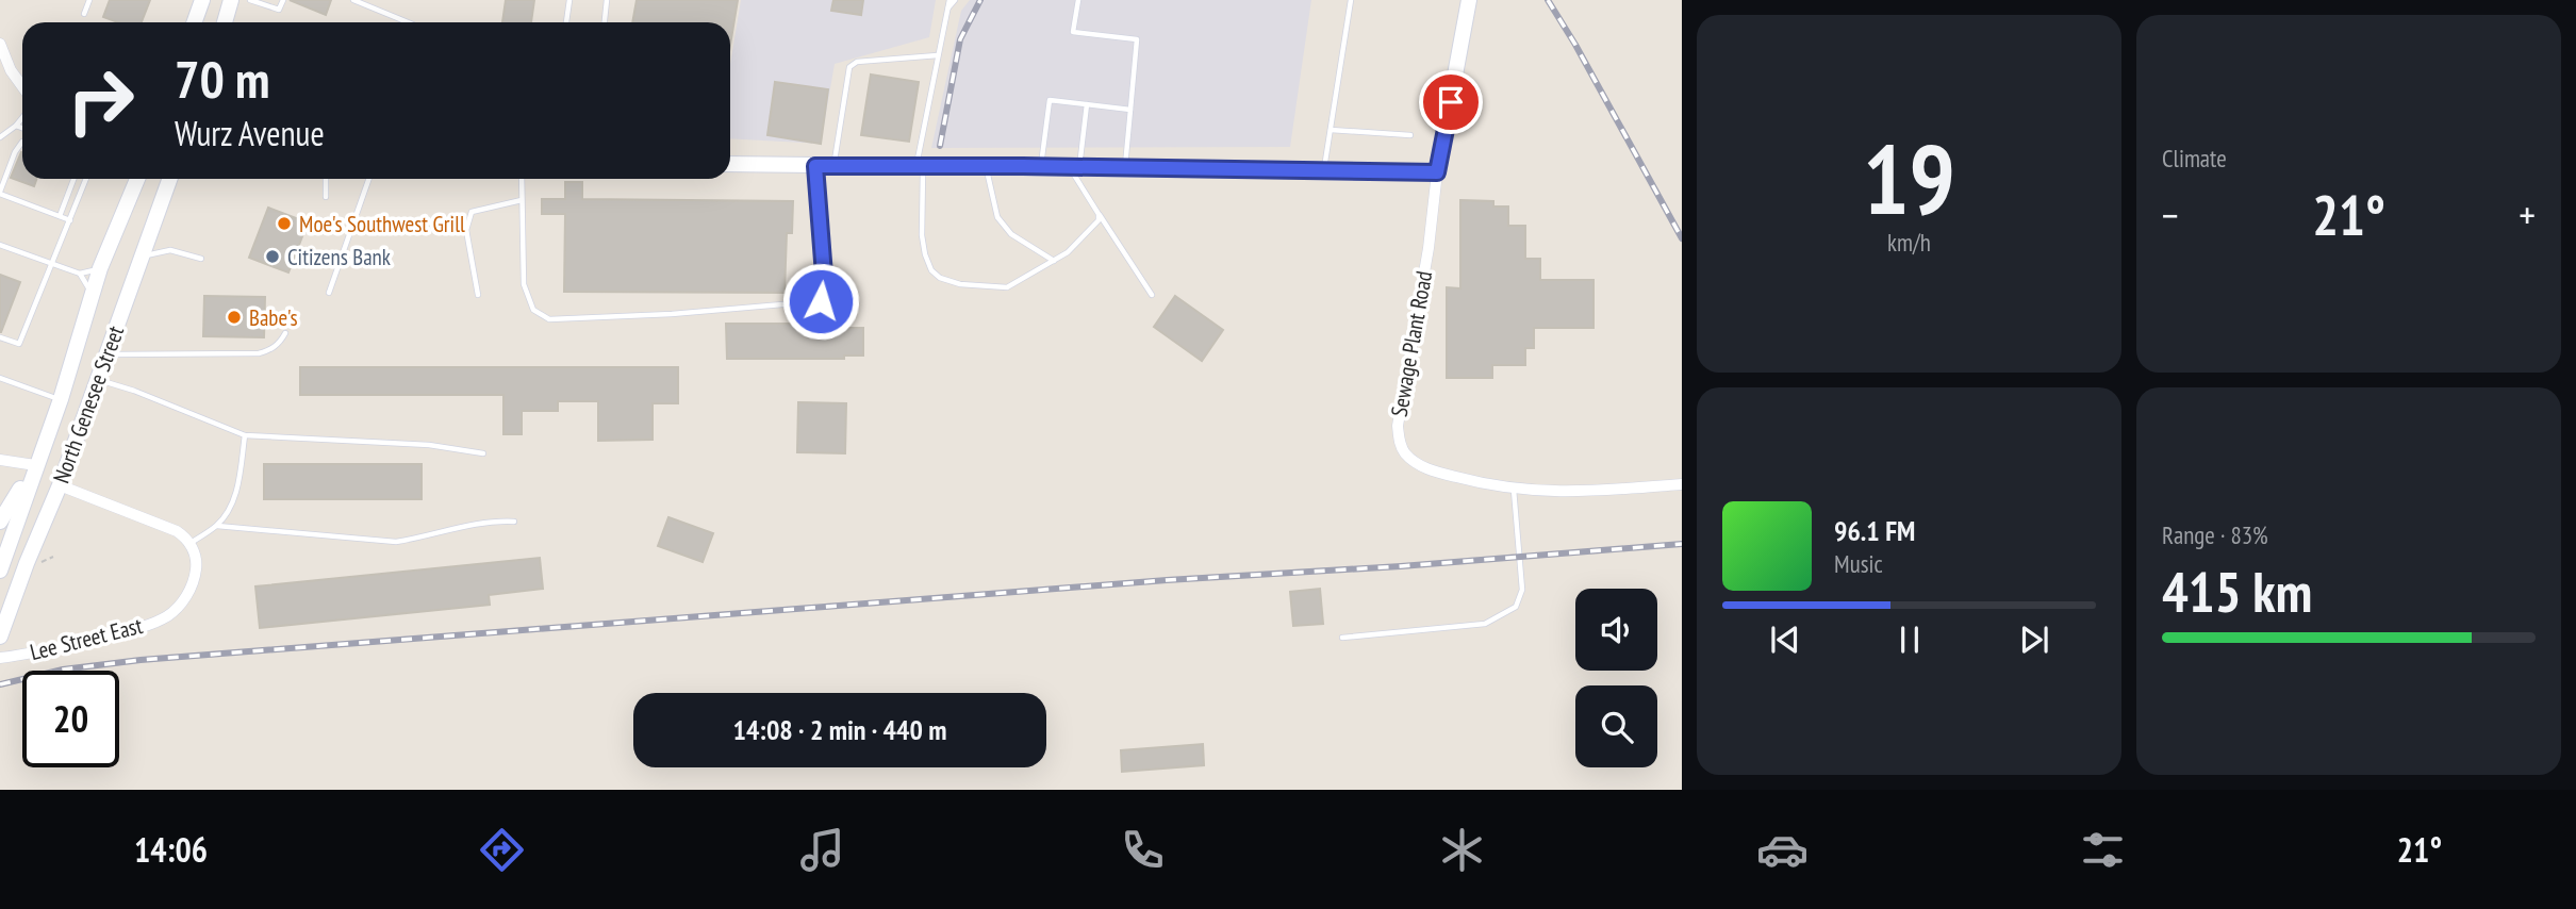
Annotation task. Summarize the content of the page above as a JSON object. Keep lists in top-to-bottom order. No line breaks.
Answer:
{"streets":{"main road":["North Genesee Street"],"street":["Sewage Plant Road","Lee Street East"]},"places":["Moe's Southwest Grill","Citizens Bank","Babe's"],"page":{"tile":[["19","km/h"],"Climate",["Range · 83%","415 km"]],"turn":["70 m","Wurz Avenue"],"heat":["−","21°","+"],"song":["96.1 FM","Music"],"limit":"20","trip":"14:08 · 2 min · 440 m","tabs":["14:06","21°"]}}
